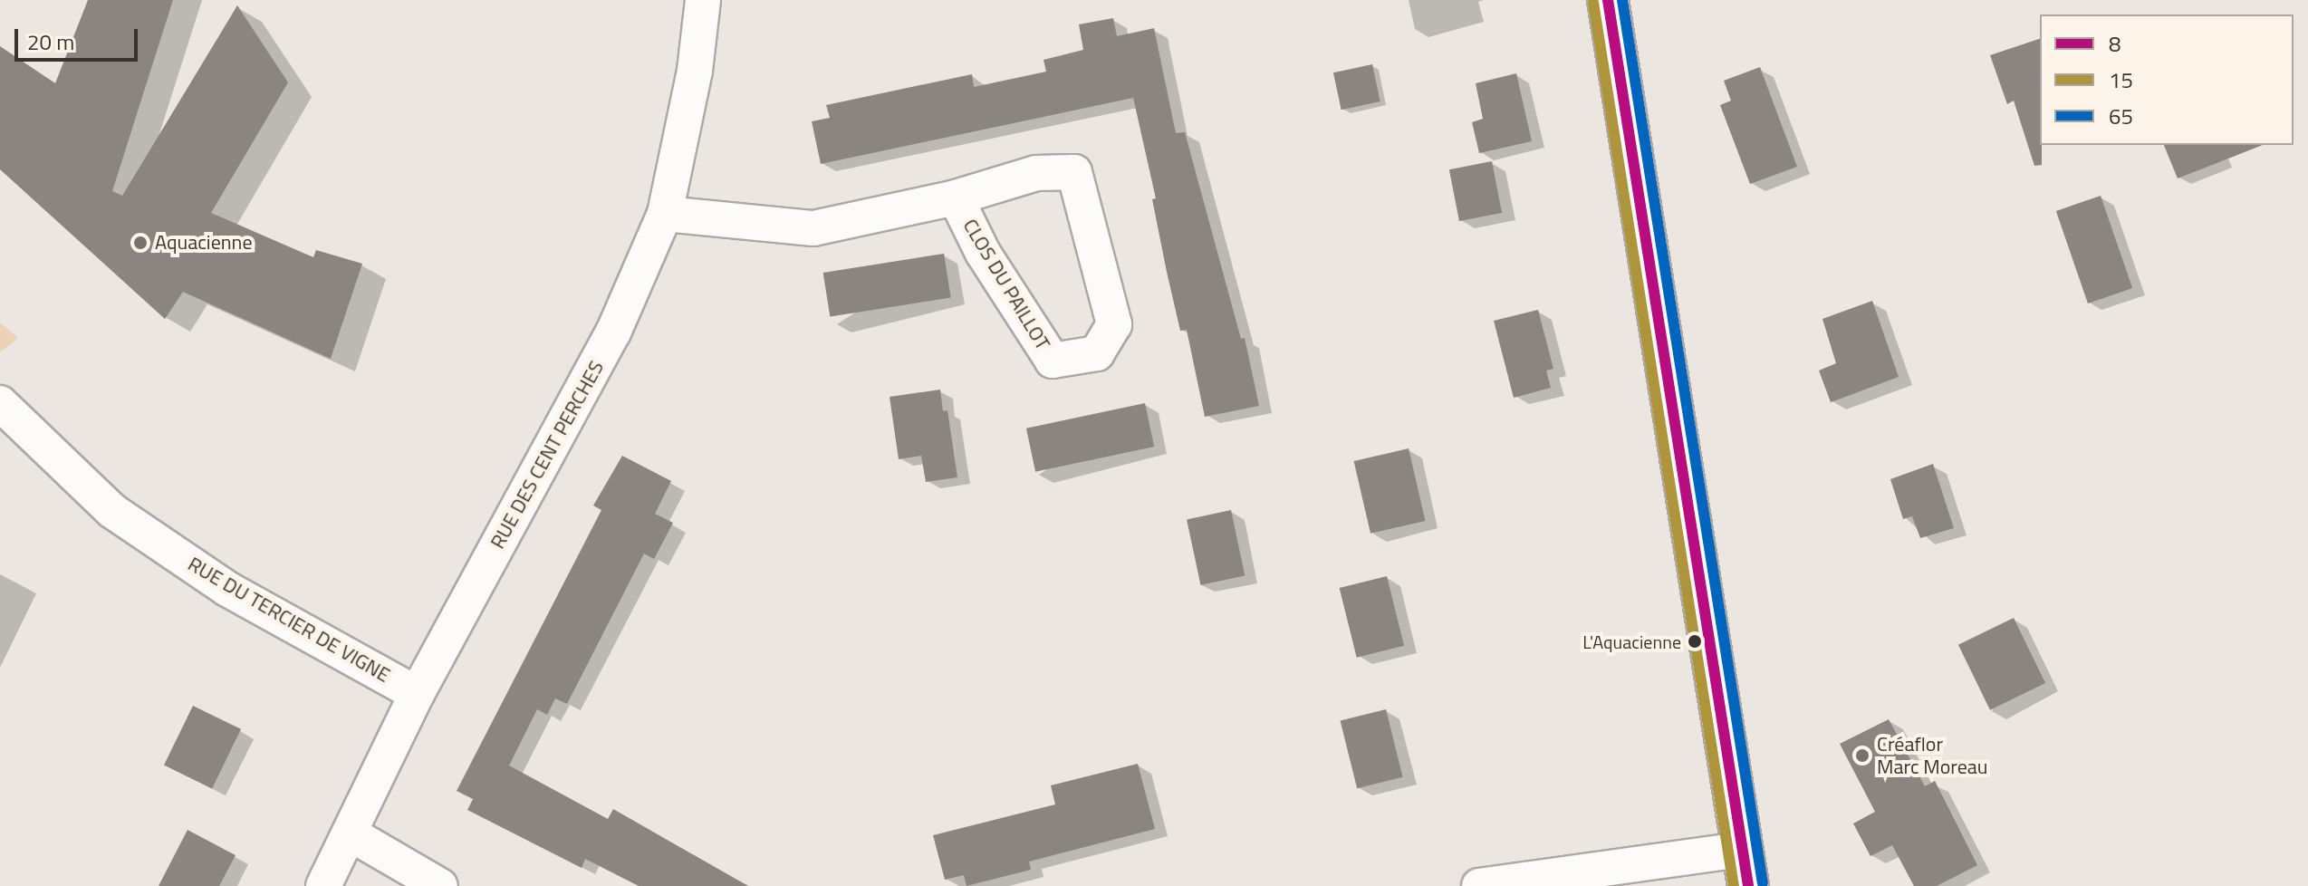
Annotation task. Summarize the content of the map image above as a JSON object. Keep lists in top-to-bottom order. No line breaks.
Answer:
{"streets":{"street":["CLOS DU PAILLOT","RUE DES CENT PERCHES","RUE DU TERCIER DE VIGNE"]},"crossings":[["CLOS DU PAILLOT","RUE DES CENT PERCHES"],["RUE DES CENT PERCHES","RUE DU TERCIER DE VIGNE"]],"places":["Aquacienne","L'Aquacienne","Créaflor Marc Moreau"],"lines":["transit line 8","transit line 65","transit line 15"],"legend":["8","15","65"],"scale_bar":"20 m"}
